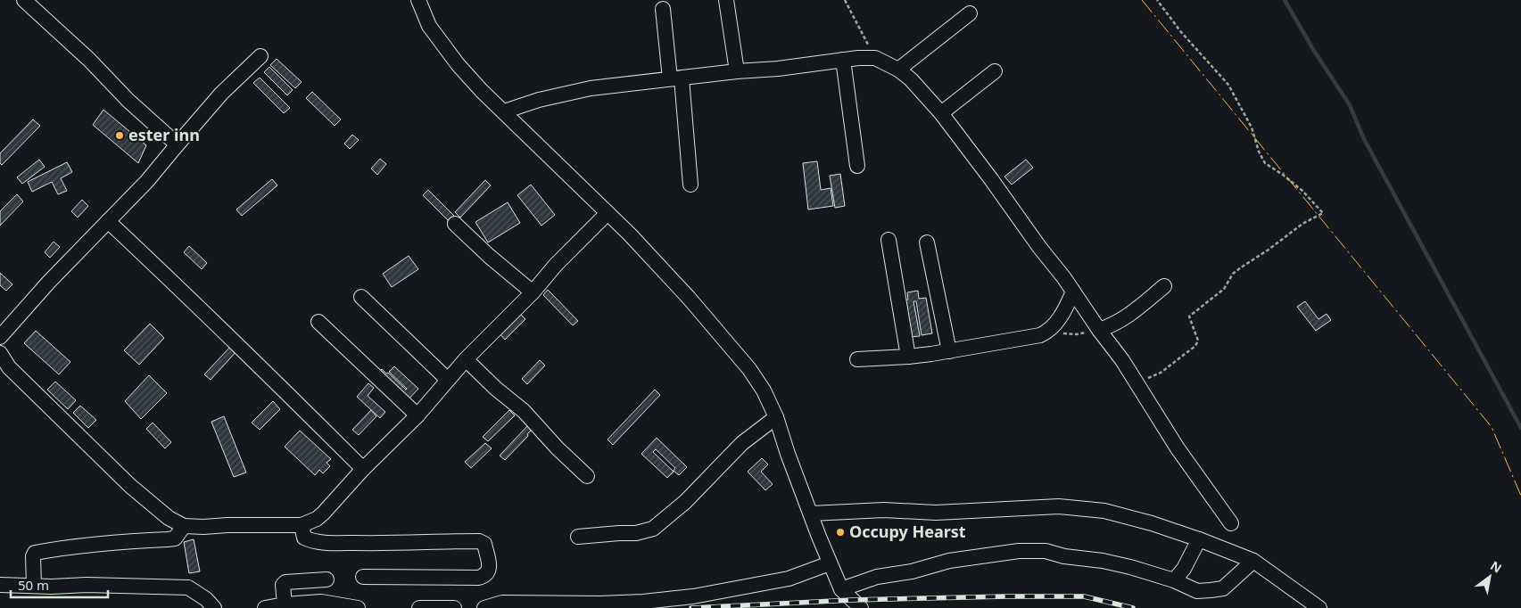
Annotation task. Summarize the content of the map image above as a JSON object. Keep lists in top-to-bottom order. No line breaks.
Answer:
{"places":["ester inn","Occupy Hearst"],"scale_bar":"50 m","north":"top right"}
